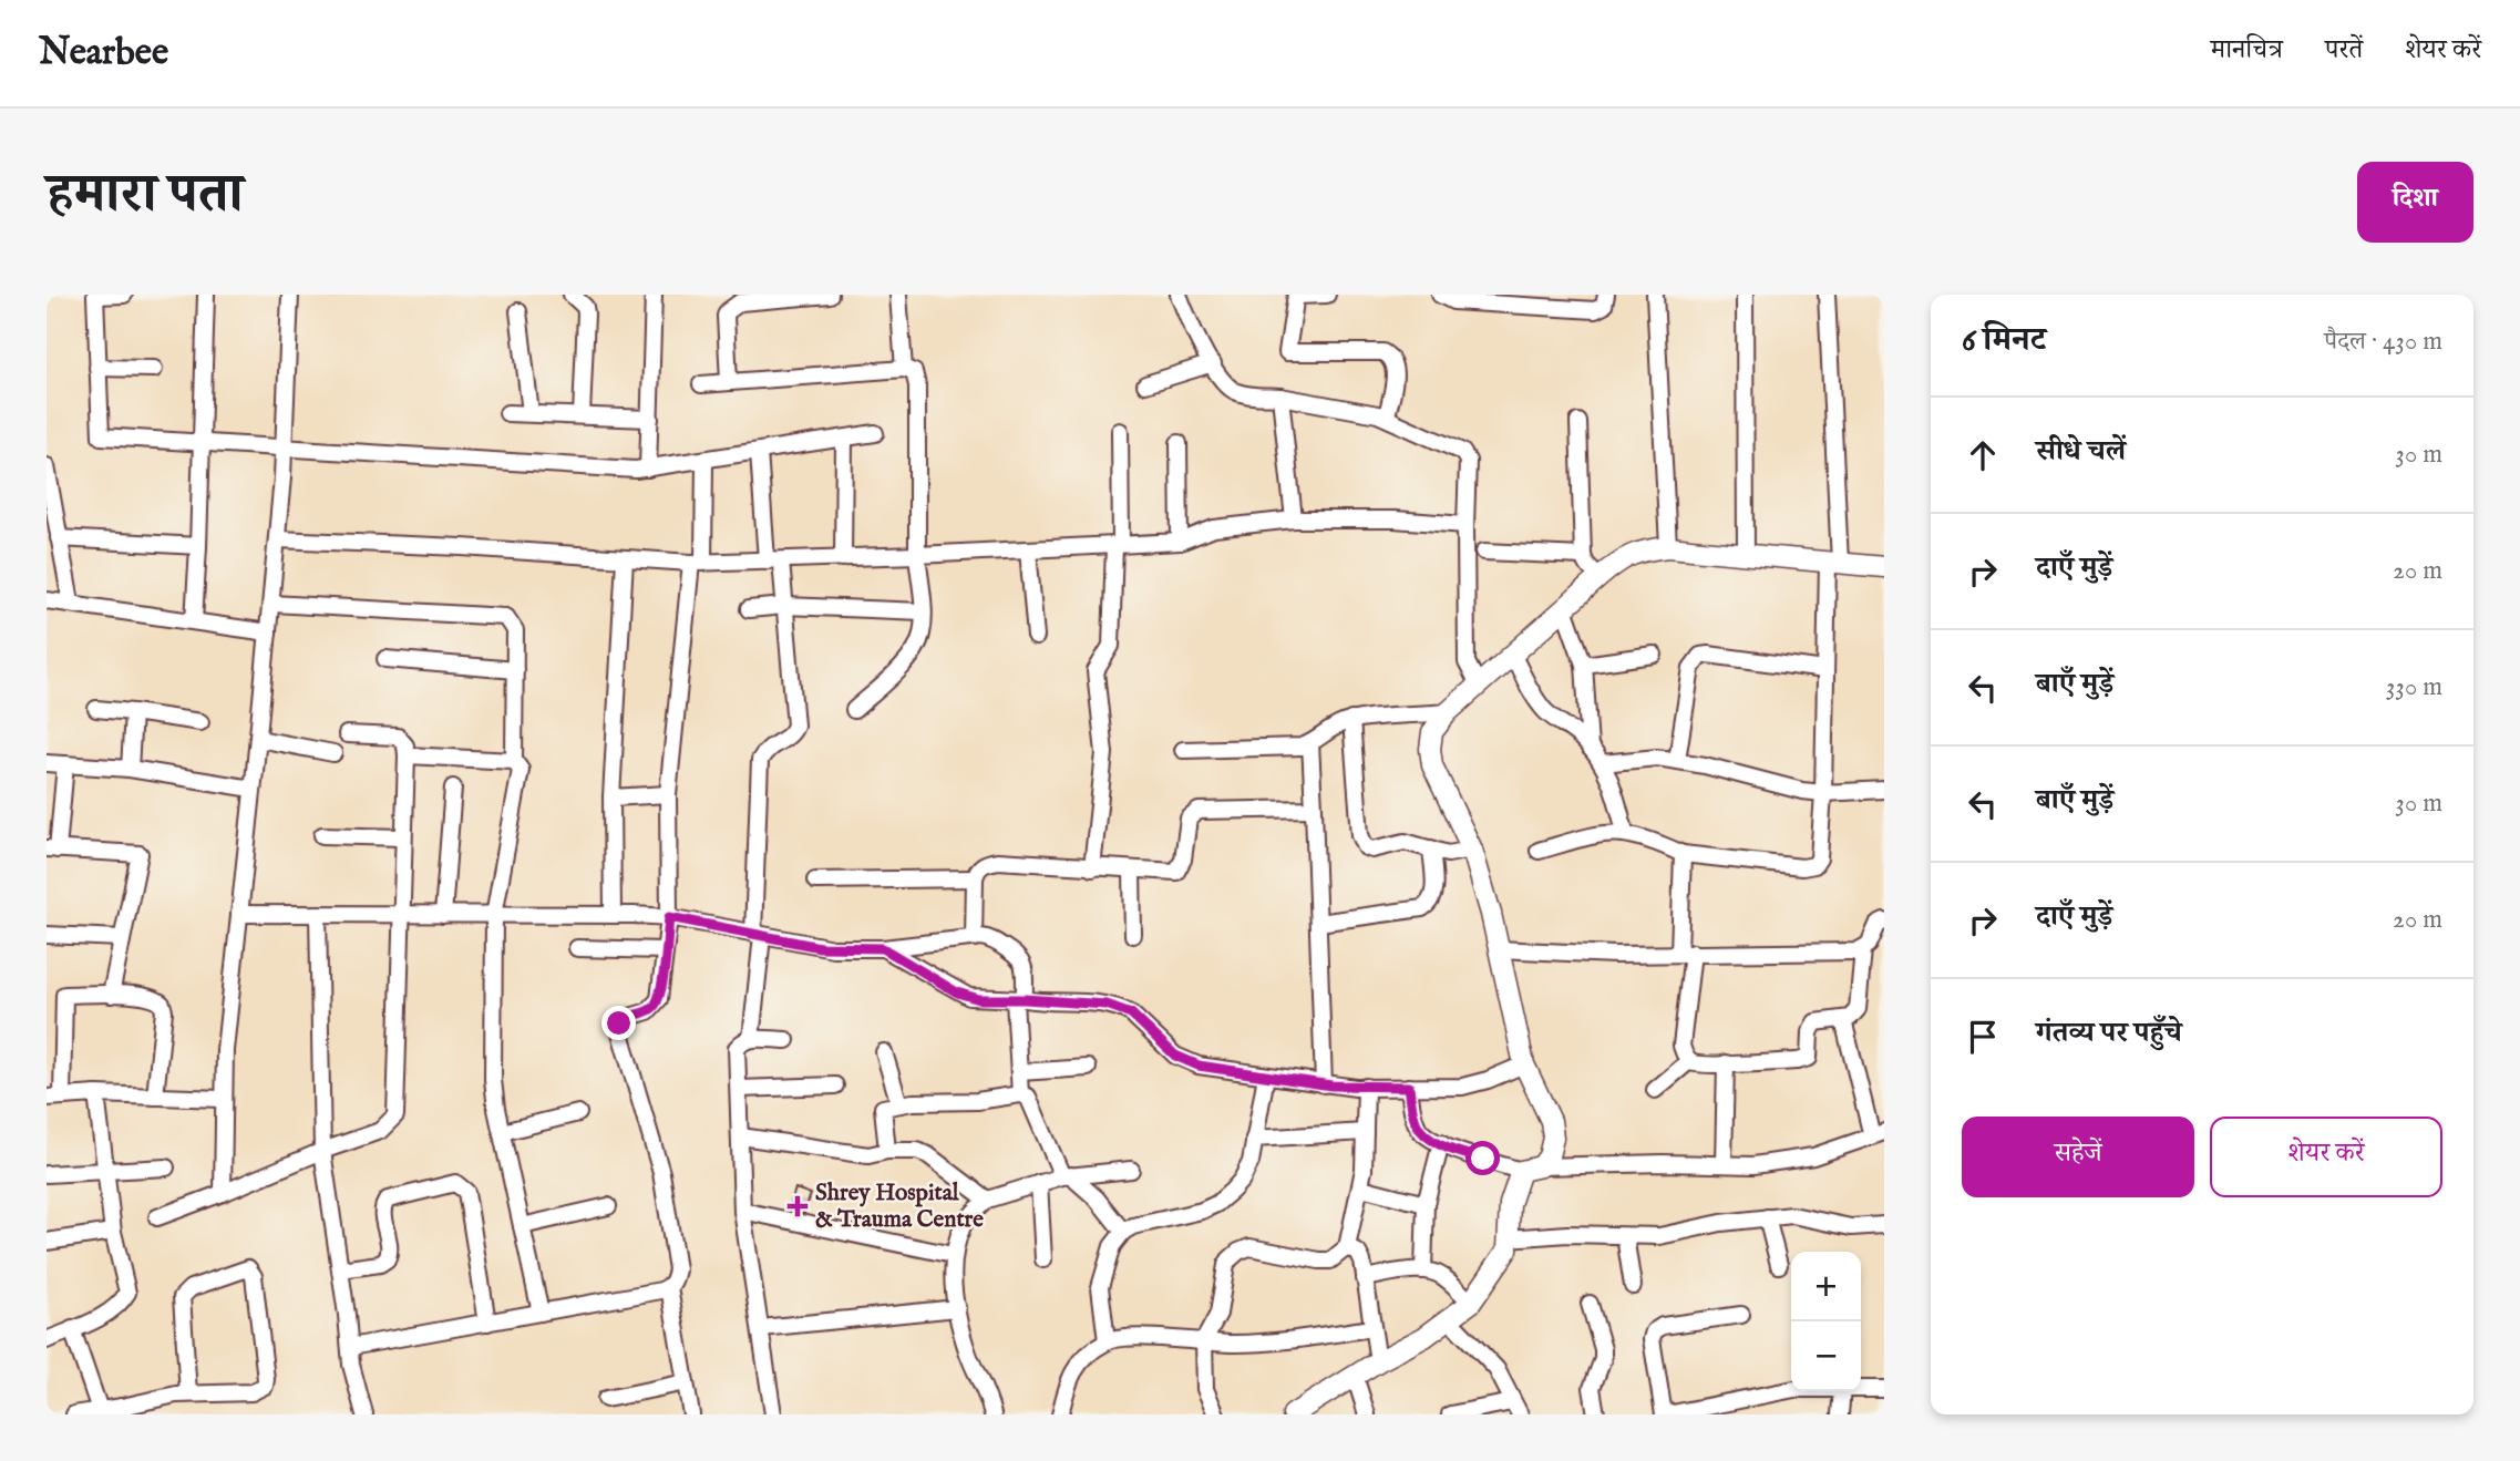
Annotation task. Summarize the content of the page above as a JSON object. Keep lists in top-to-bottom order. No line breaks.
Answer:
{"places":{"health":["Shrey Hospital & Trauma Centre"]},"page":{"header":"Nearbee","nav":["मानचित्र","परतें","शेयर करें"],"title":"हमारा पता","buttons":["दिशा",["सहेजें","शेयर करें"]],"heading":["6 मिनट","पैदल · 430 m"],"list":[["सीधे चलें","30 m"],["दाएँ मुड़ें","20 m"],["बाएँ मुड़ें","330 m"],["बाएँ मुड़ें","30 m"],["दाएँ मुड़ें","20 m"],"गंतव्य पर पहुँचे"],"map_buttons":["+","−"]}}
